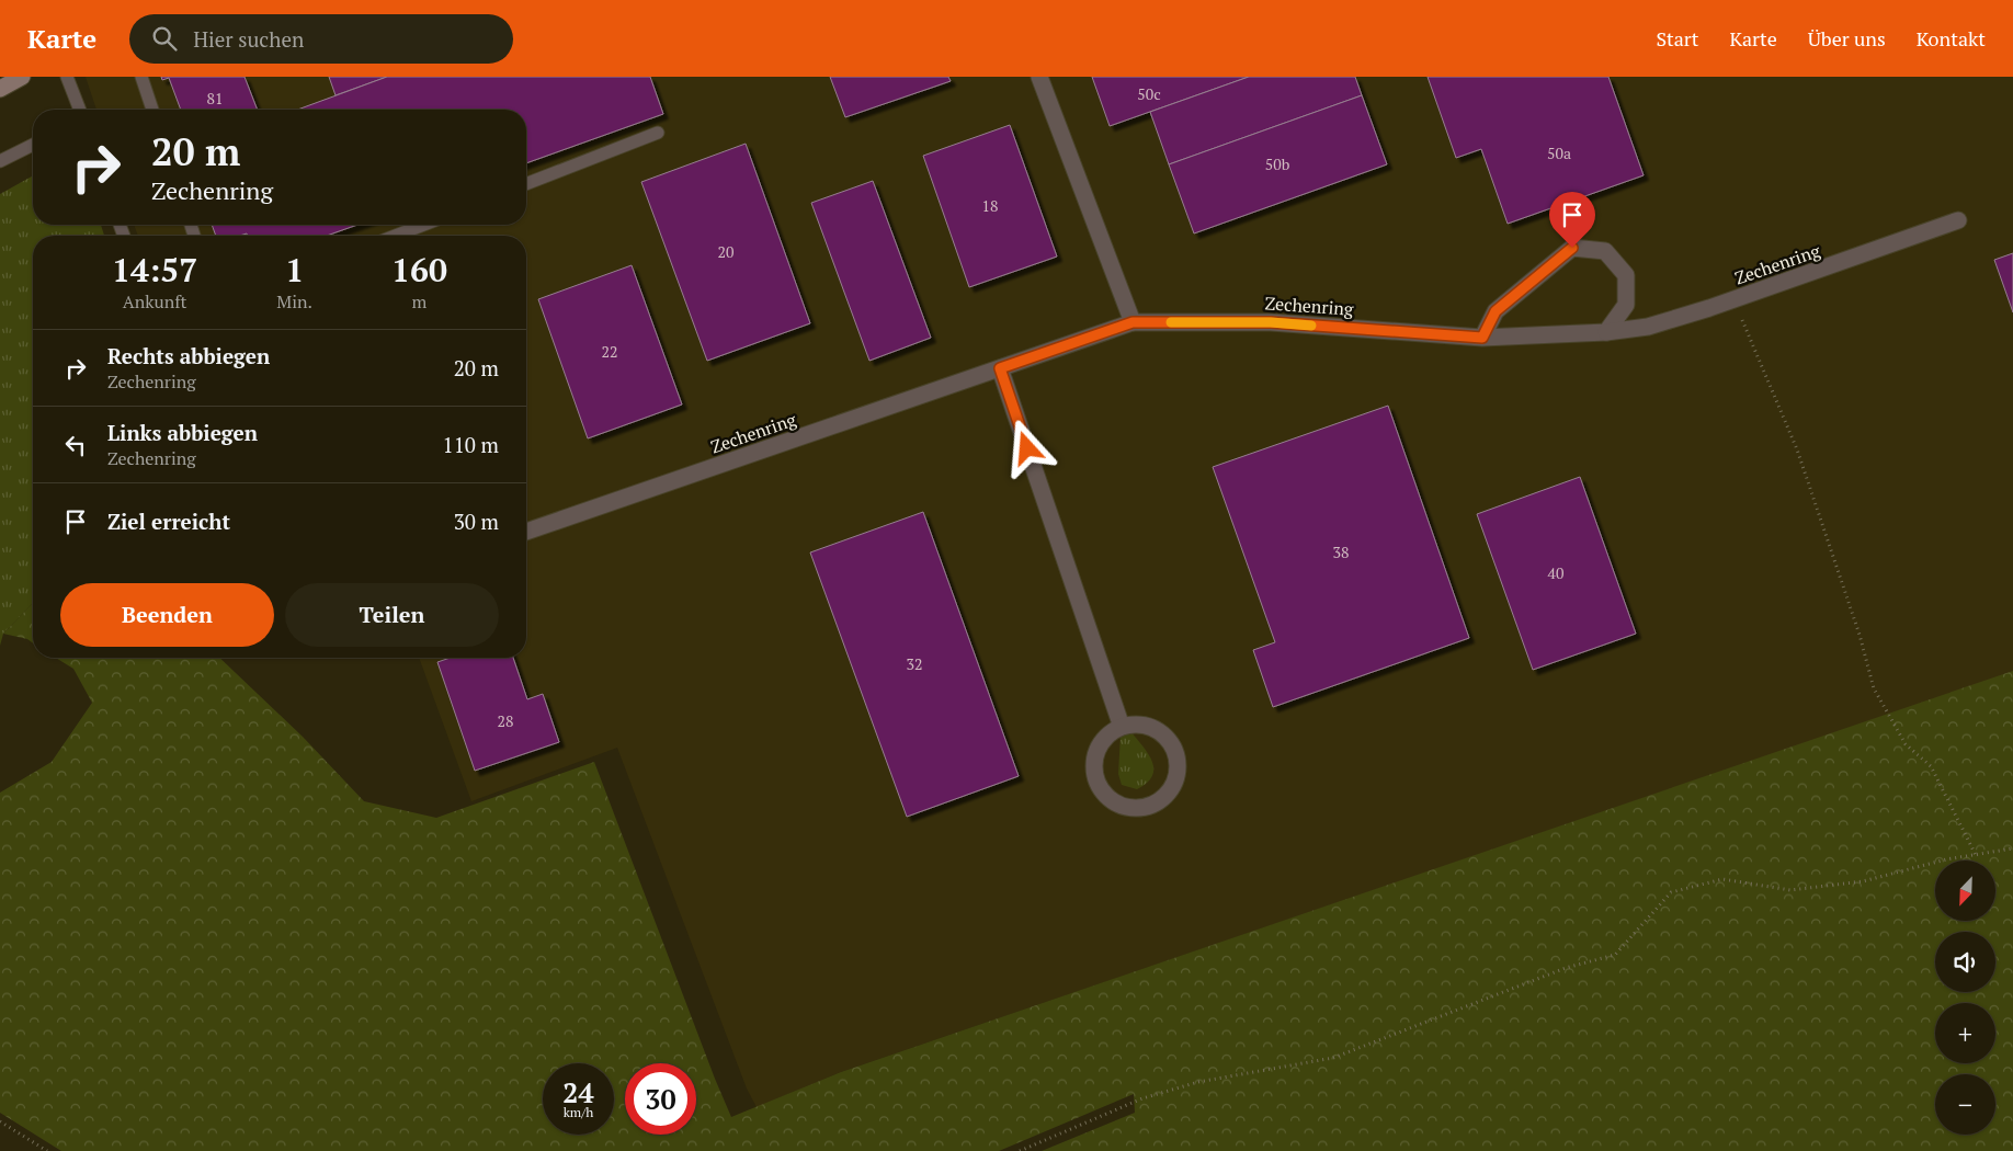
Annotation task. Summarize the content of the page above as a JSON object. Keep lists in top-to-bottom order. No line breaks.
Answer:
{"streets":{"street":["Zechenring"]},"house_numbers":["50c","81","50a","50b","18","20","22","38","40","32","28"],"north":"bottom left","page":{"header":"Karte","search":"Hier suchen","nav":["Start","Karte","Über uns","Kontakt"],"turn":["20 m","Zechenring"],"eta":["14:57","Ankunft","1","Min.","160","m"],"list":[{"name":"Rechts abbiegen","note":"Zechenring","value":"20 m"},{"name":"Links abbiegen","note":"Zechenring","value":"110 m"},{"name":"Ziel erreicht","value":"30 m"}],"buttons":["Beenden","Teilen"],"map_buttons":["+","−"],"speed":"24 km/h","limit":"30"}}
